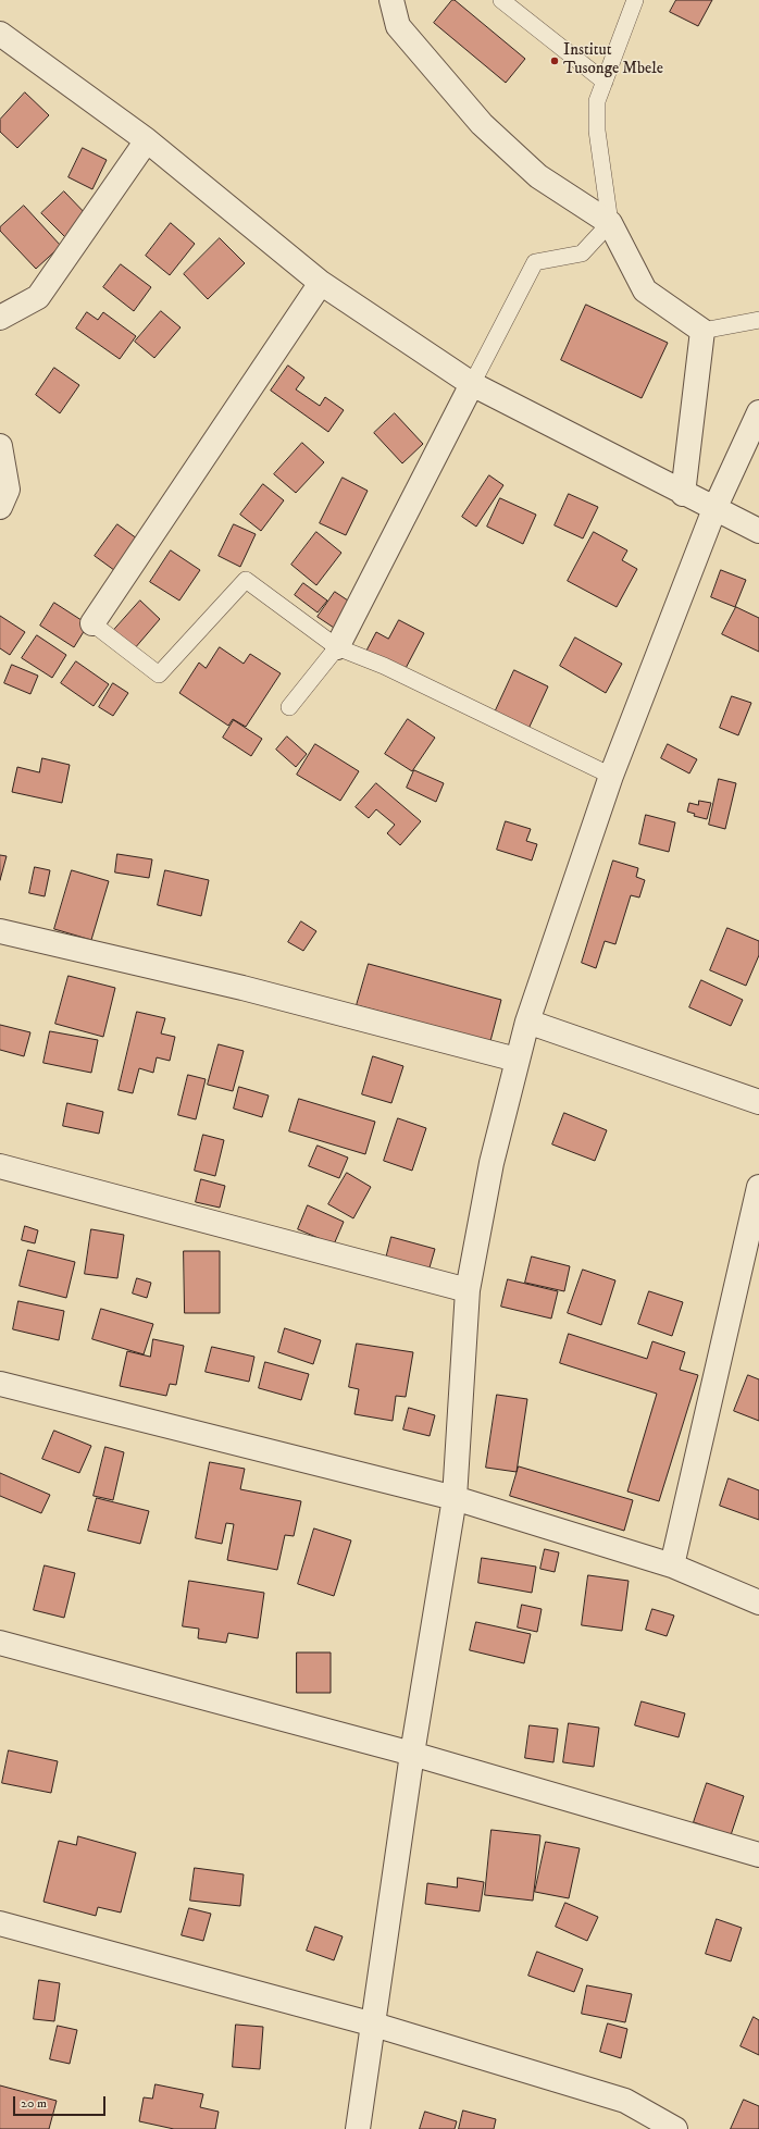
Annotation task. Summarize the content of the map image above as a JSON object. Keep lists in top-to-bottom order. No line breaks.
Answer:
{"places":["Institut Tusonge Mbele"],"scale_bar":"20 m"}
